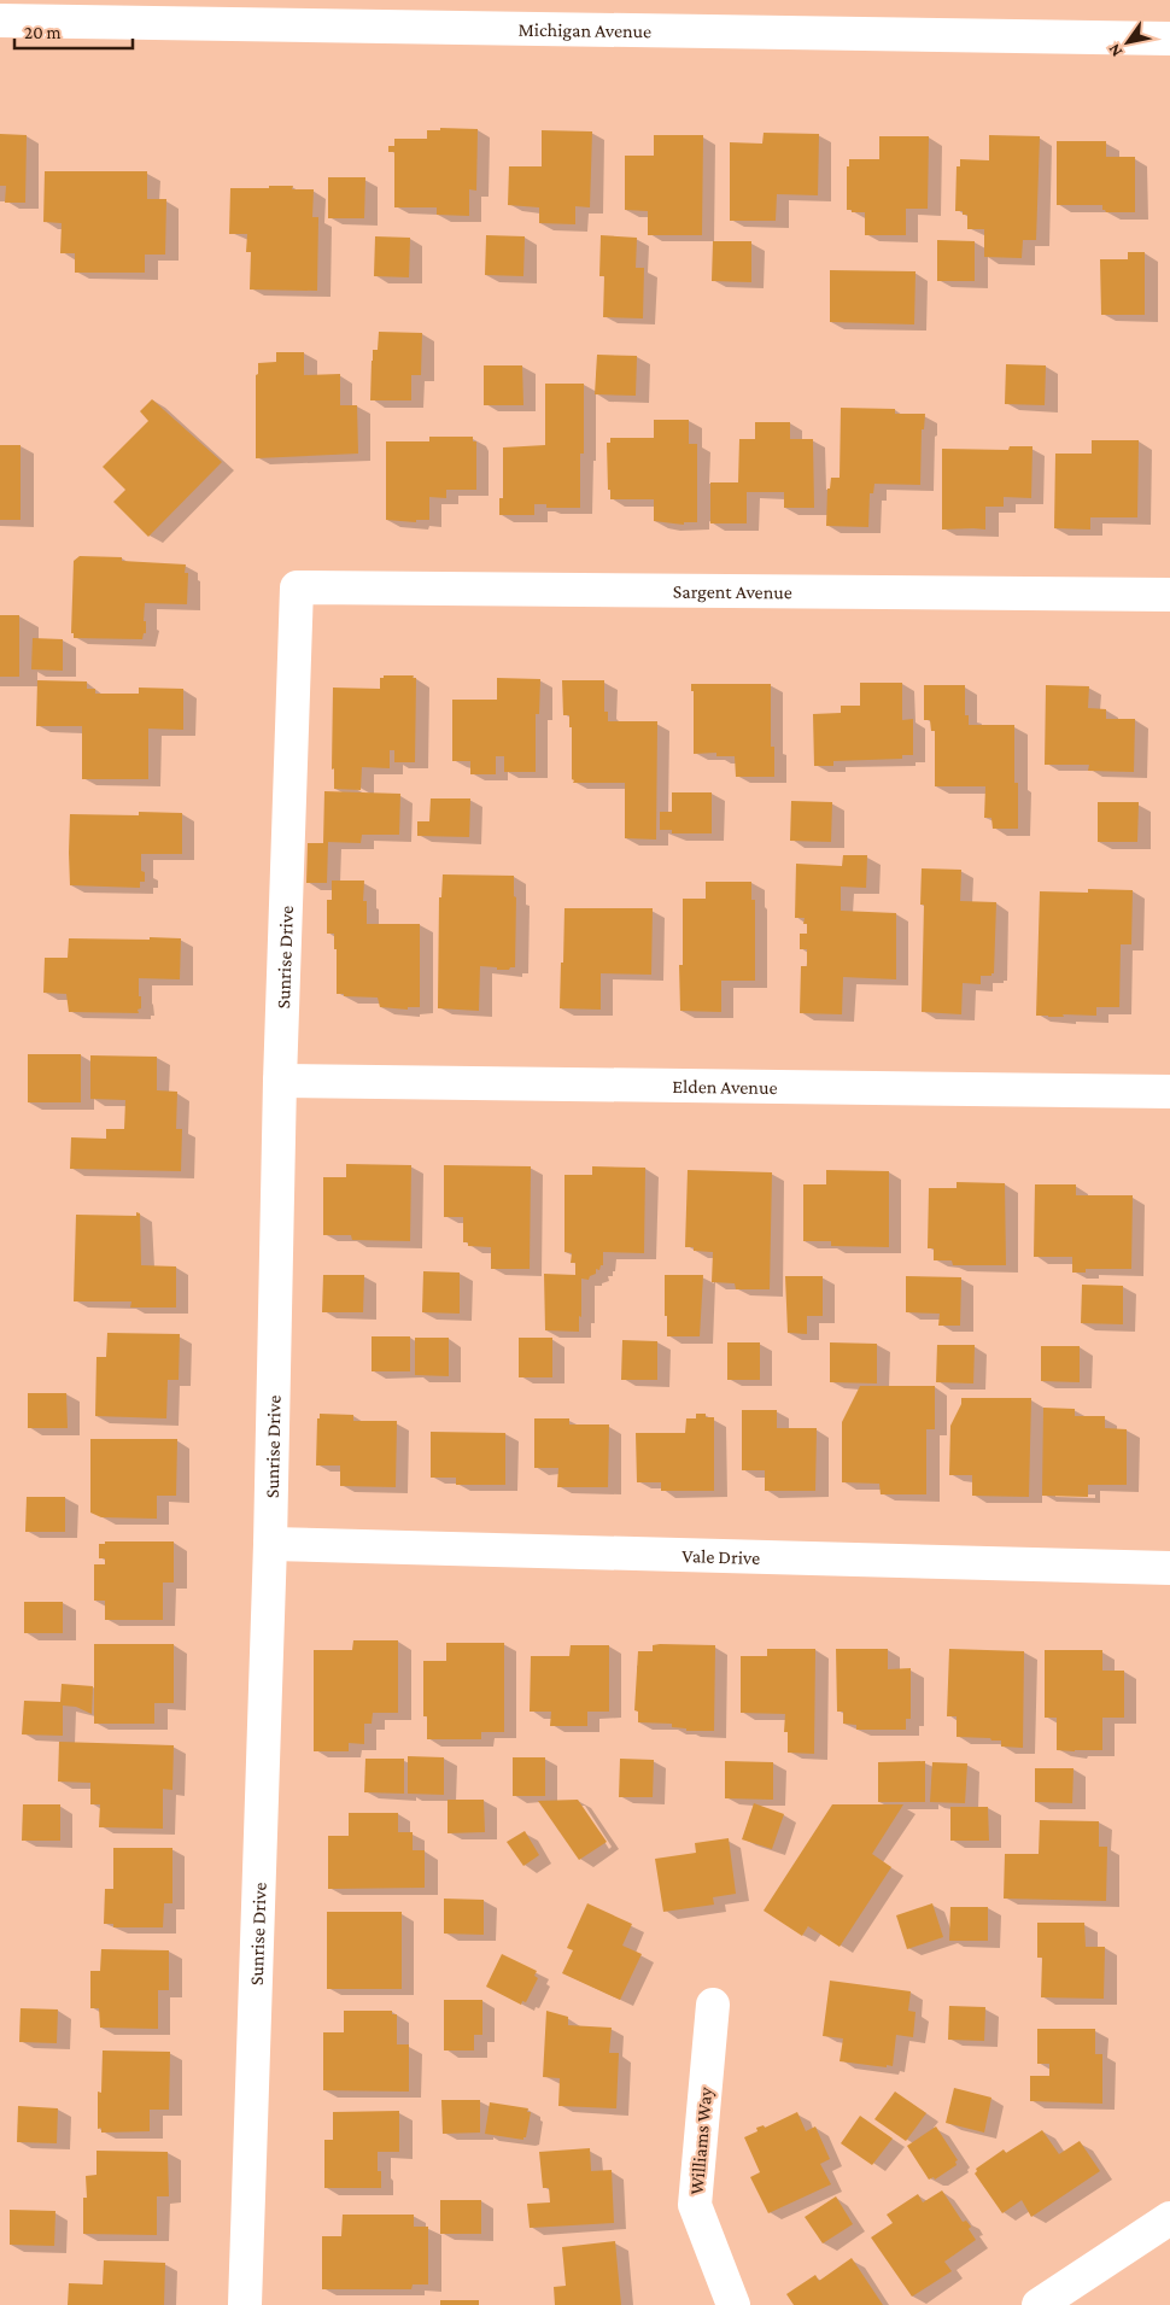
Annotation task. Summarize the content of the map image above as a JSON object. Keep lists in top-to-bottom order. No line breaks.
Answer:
{"streets":{"street":["Michigan Avenue","Sargent Avenue","Sunrise Drive","Elden Avenue","Vale Drive","Williams Way"]},"crossings":[["Sargent Avenue","Sunrise Drive"],["Sunrise Drive","Elden Avenue"],["Sunrise Drive","Vale Drive"]],"scale_bar":"20 m","north":"bottom left"}
